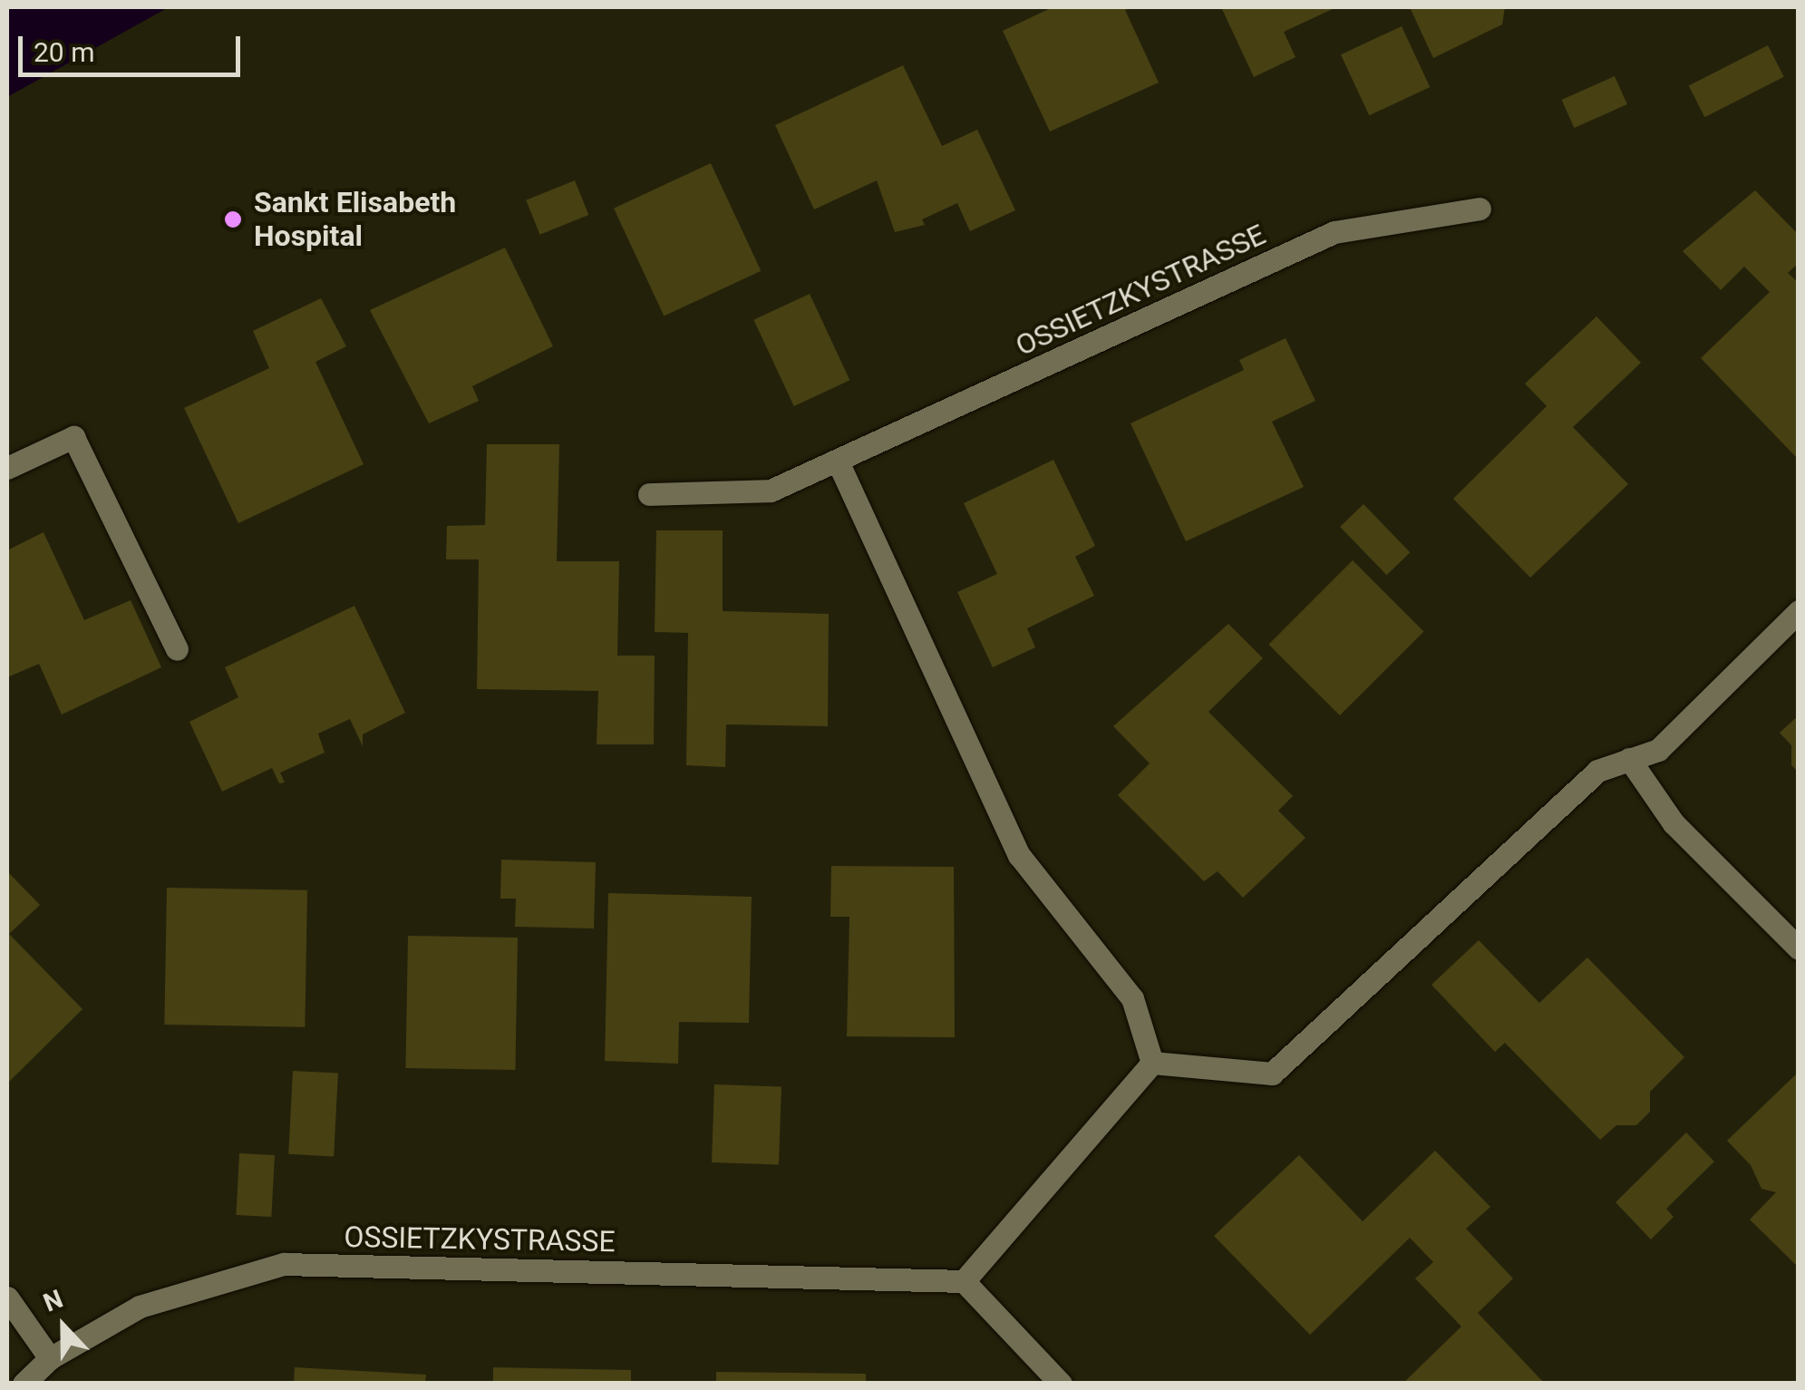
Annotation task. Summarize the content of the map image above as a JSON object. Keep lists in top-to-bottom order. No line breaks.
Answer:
{"streets":{"street":["OSSIETZKYSTRASSE"]},"places":["Sankt Elisabeth Hospital"],"scale_bar":"20 m","north":"top"}
